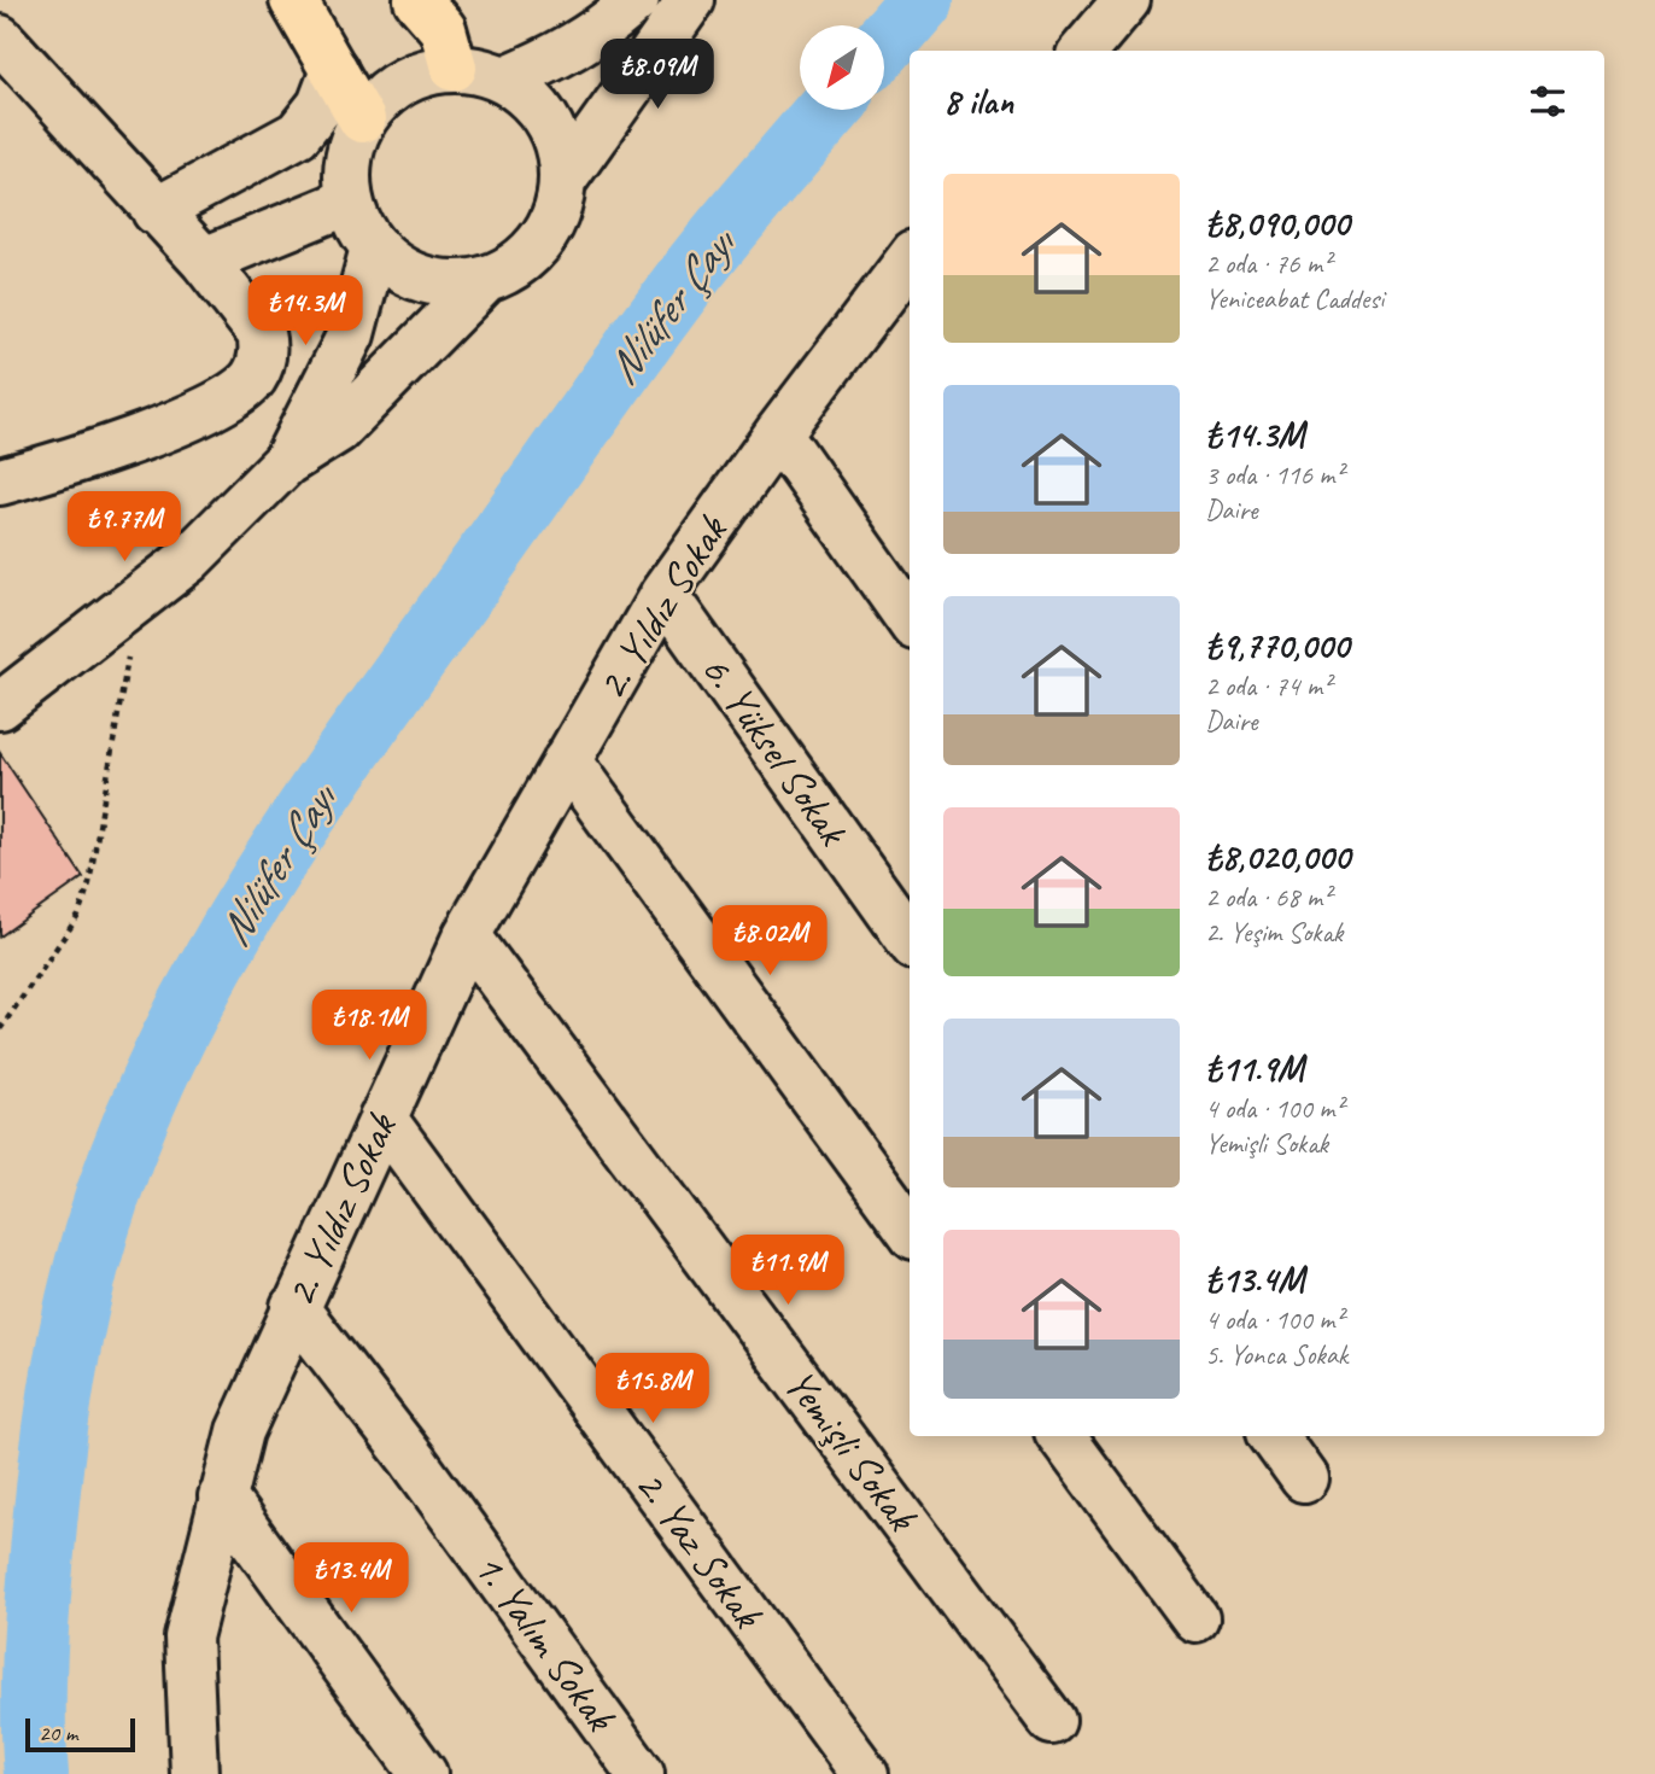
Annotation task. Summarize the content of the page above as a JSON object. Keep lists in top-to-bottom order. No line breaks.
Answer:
{"streets":{"street":["2. Yıldız Sokak","6. Yüksel Sokak","Yemişli Sokak","2. Yaz Sokak","1. Yalım Sokak"]},"crossings":[["2. Yıldız Sokak","6. Yüksel Sokak"],["2. Yıldız Sokak","Yemişli Sokak"],["2. Yıldız Sokak","2. Yaz Sokak"],["2. Yıldız Sokak","1. Yalım Sokak"]],"water":["Nilüfer Çayı"],"scale_bar":"20 m","north":"bottom left","page":{"price":["₺8.09M","₺14.3M","₺9.77M","₺8.02M","₺18.1M","₺11.9M","₺15.8M","₺13.4M"],"heading":"8 ilan","list":[{"name":"₺8,090,000","note":"2 oda · 76 m² · Yeniceabat Caddesi"},{"name":"₺14.3M","note":"3 oda · 116 m² · Daire"},{"name":"₺9,770,000","note":"2 oda · 74 m² · Daire"},{"name":"₺8,020,000","note":"2 oda · 68 m² · 2. Yeşim Sokak"},{"name":"₺11.9M","note":"4 oda · 100 m² · Yemişli Sokak"},{"name":"₺13.4M","note":"4 oda · 100 m² · 5. Yonca Sokak"}],"scale":"20 m"}}
